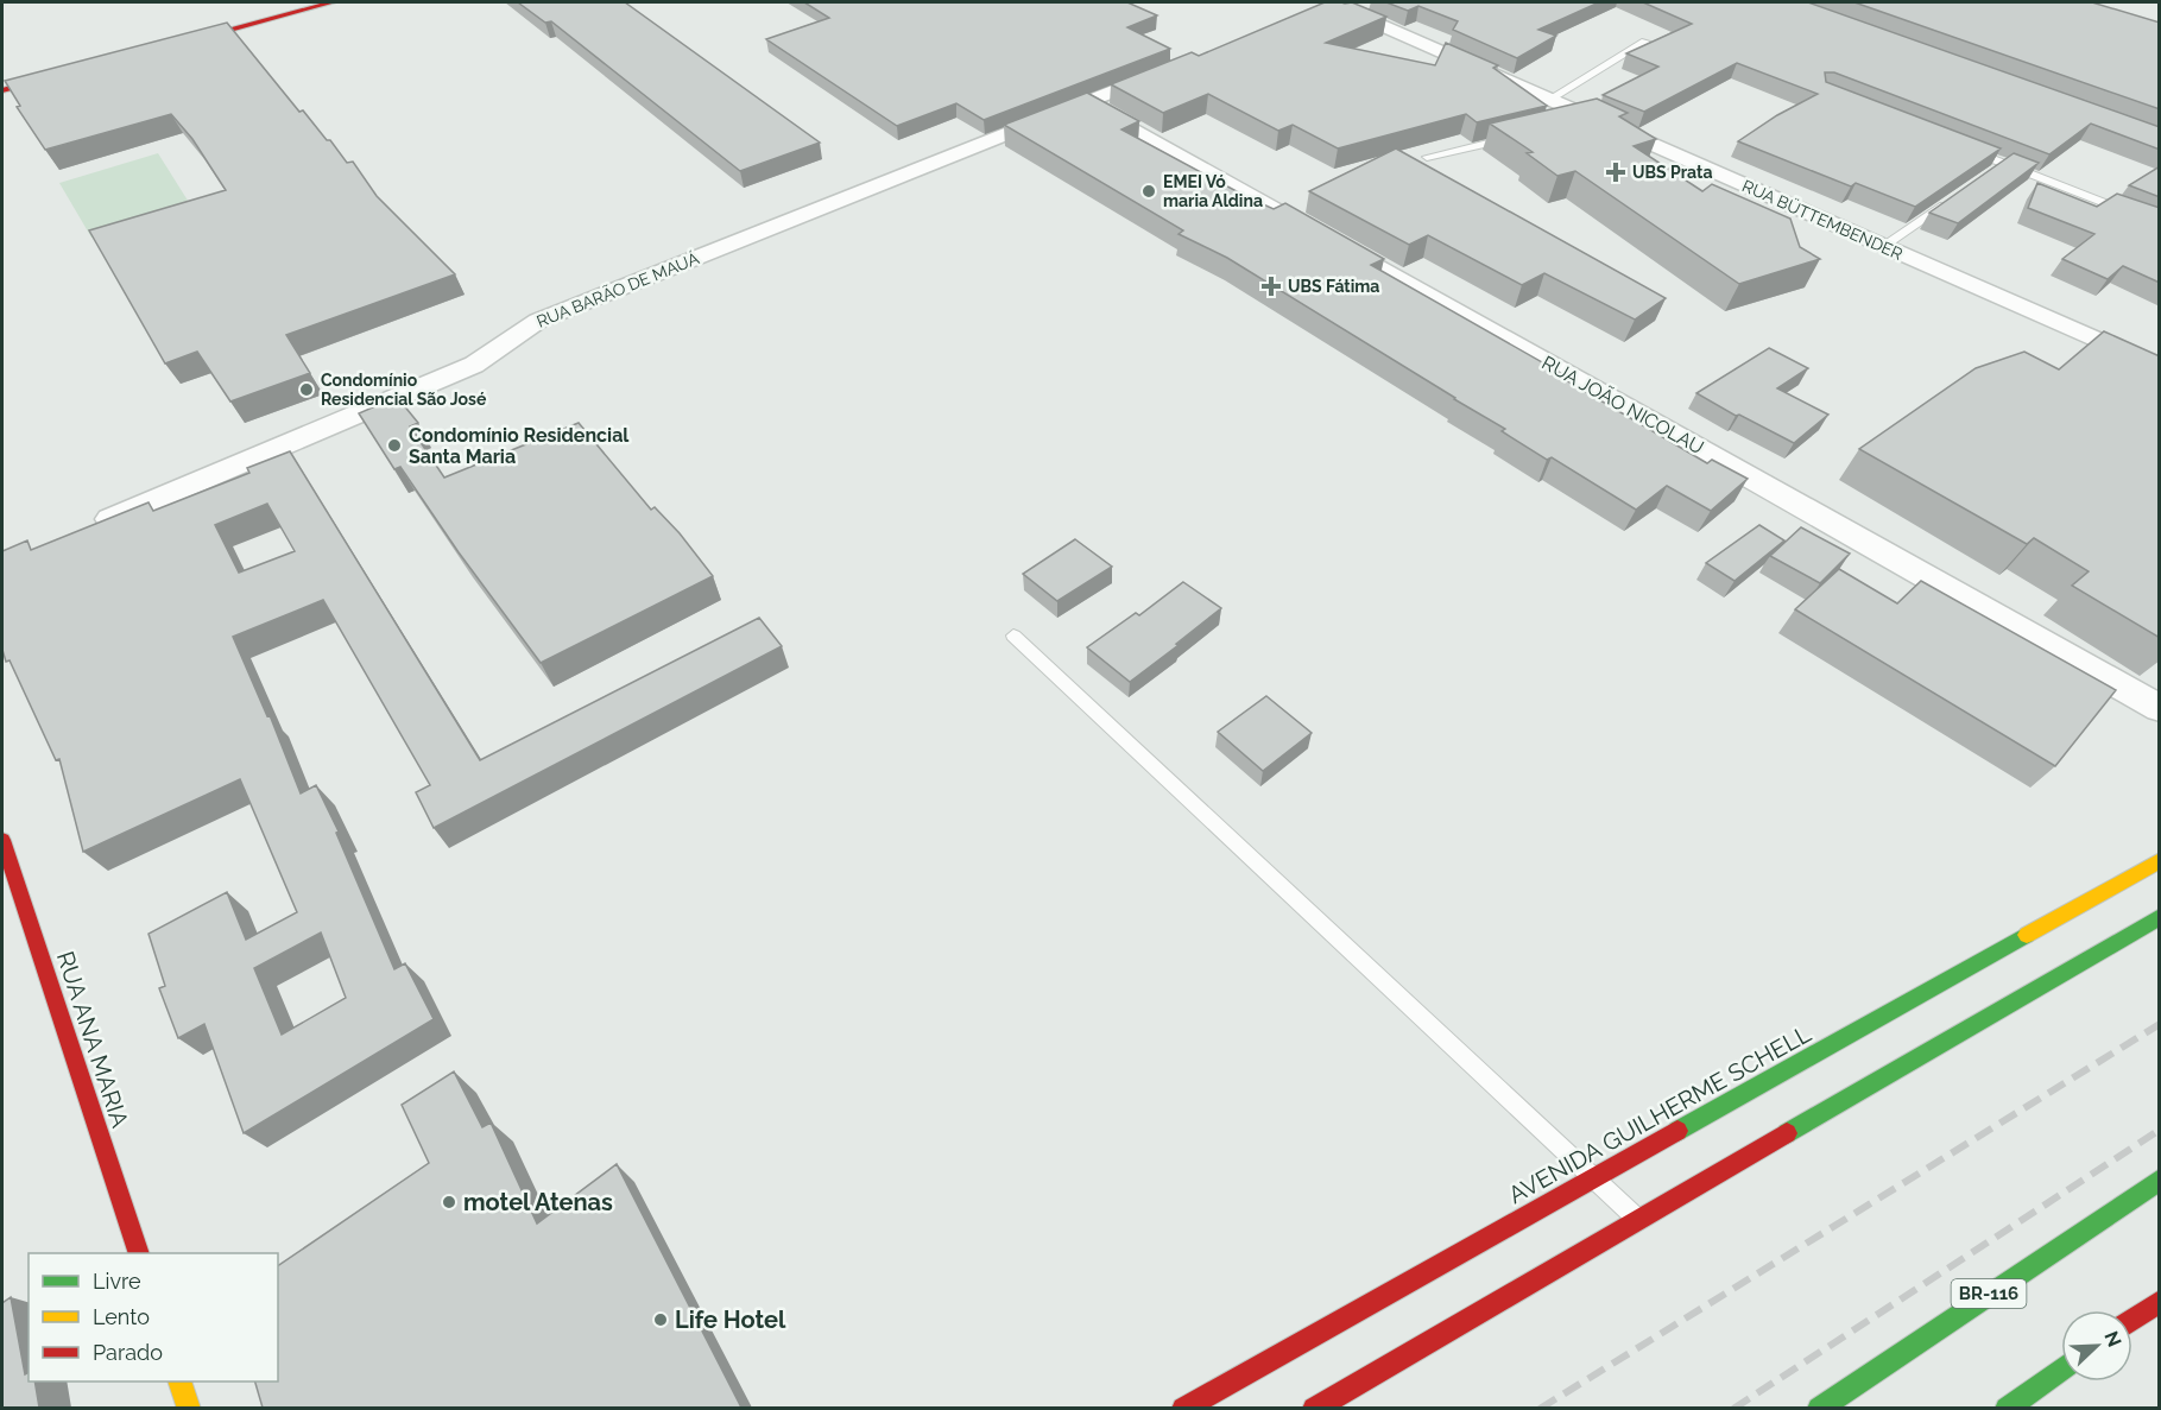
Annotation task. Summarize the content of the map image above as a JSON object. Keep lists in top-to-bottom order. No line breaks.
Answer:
{"streets":{"main road":["RUA ANA MARIA","AVENIDA GUILHERME SCHELL","BR-116"],"street":["RUA BÜTTEMBENDER","RUA BARÃO DE MAUÁ","RUA JOÃO NICOLAU"]},"crossings":[["RUA BARÃO DE MAUÁ","RUA JOÃO NICOLAU"]],"places":{"health":["UBS Prata","UBS Fátima"],"other":["EMEI Vó maria Aldina","Condomínio Residencial São José","Condomínio Residencial Santa Maria","motel Atenas","Life Hotel"]},"legend":["Livre","Lento","Parado"],"north":"top right"}
